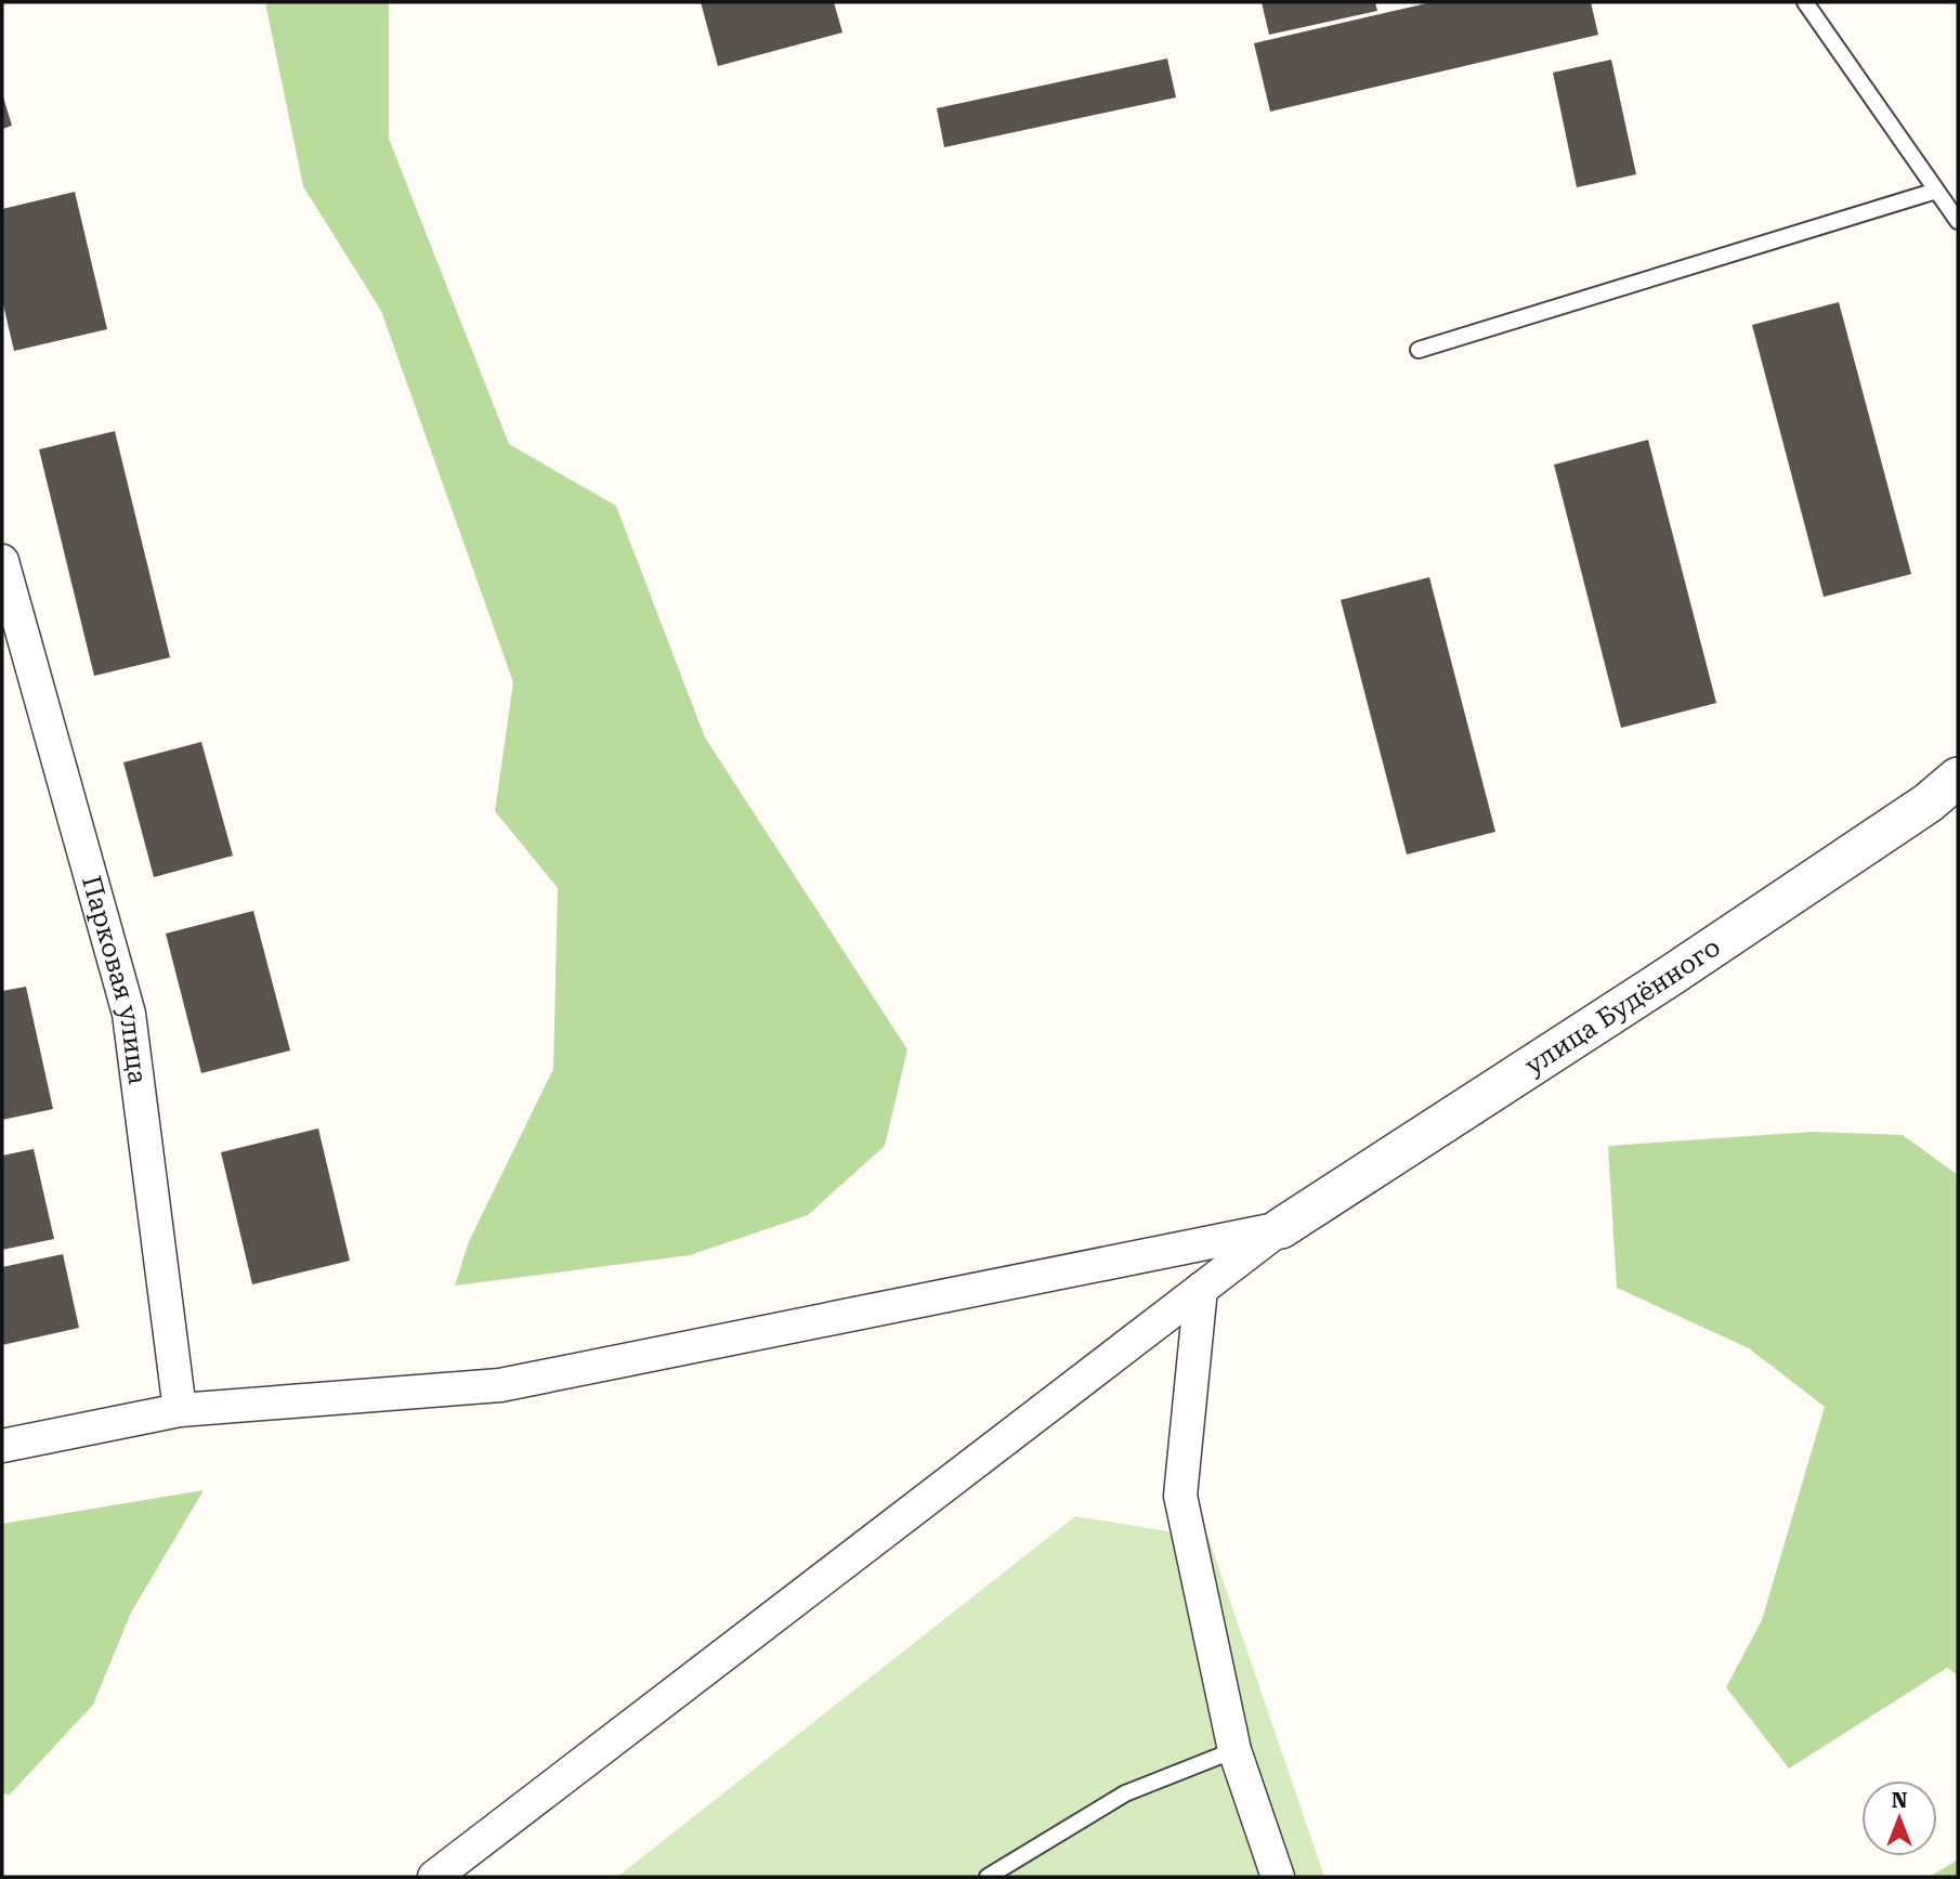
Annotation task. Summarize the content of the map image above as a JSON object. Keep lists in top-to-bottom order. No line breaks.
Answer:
{"streets":{"street":["Парковая улица","улица Будённого"]},"north":"top"}
